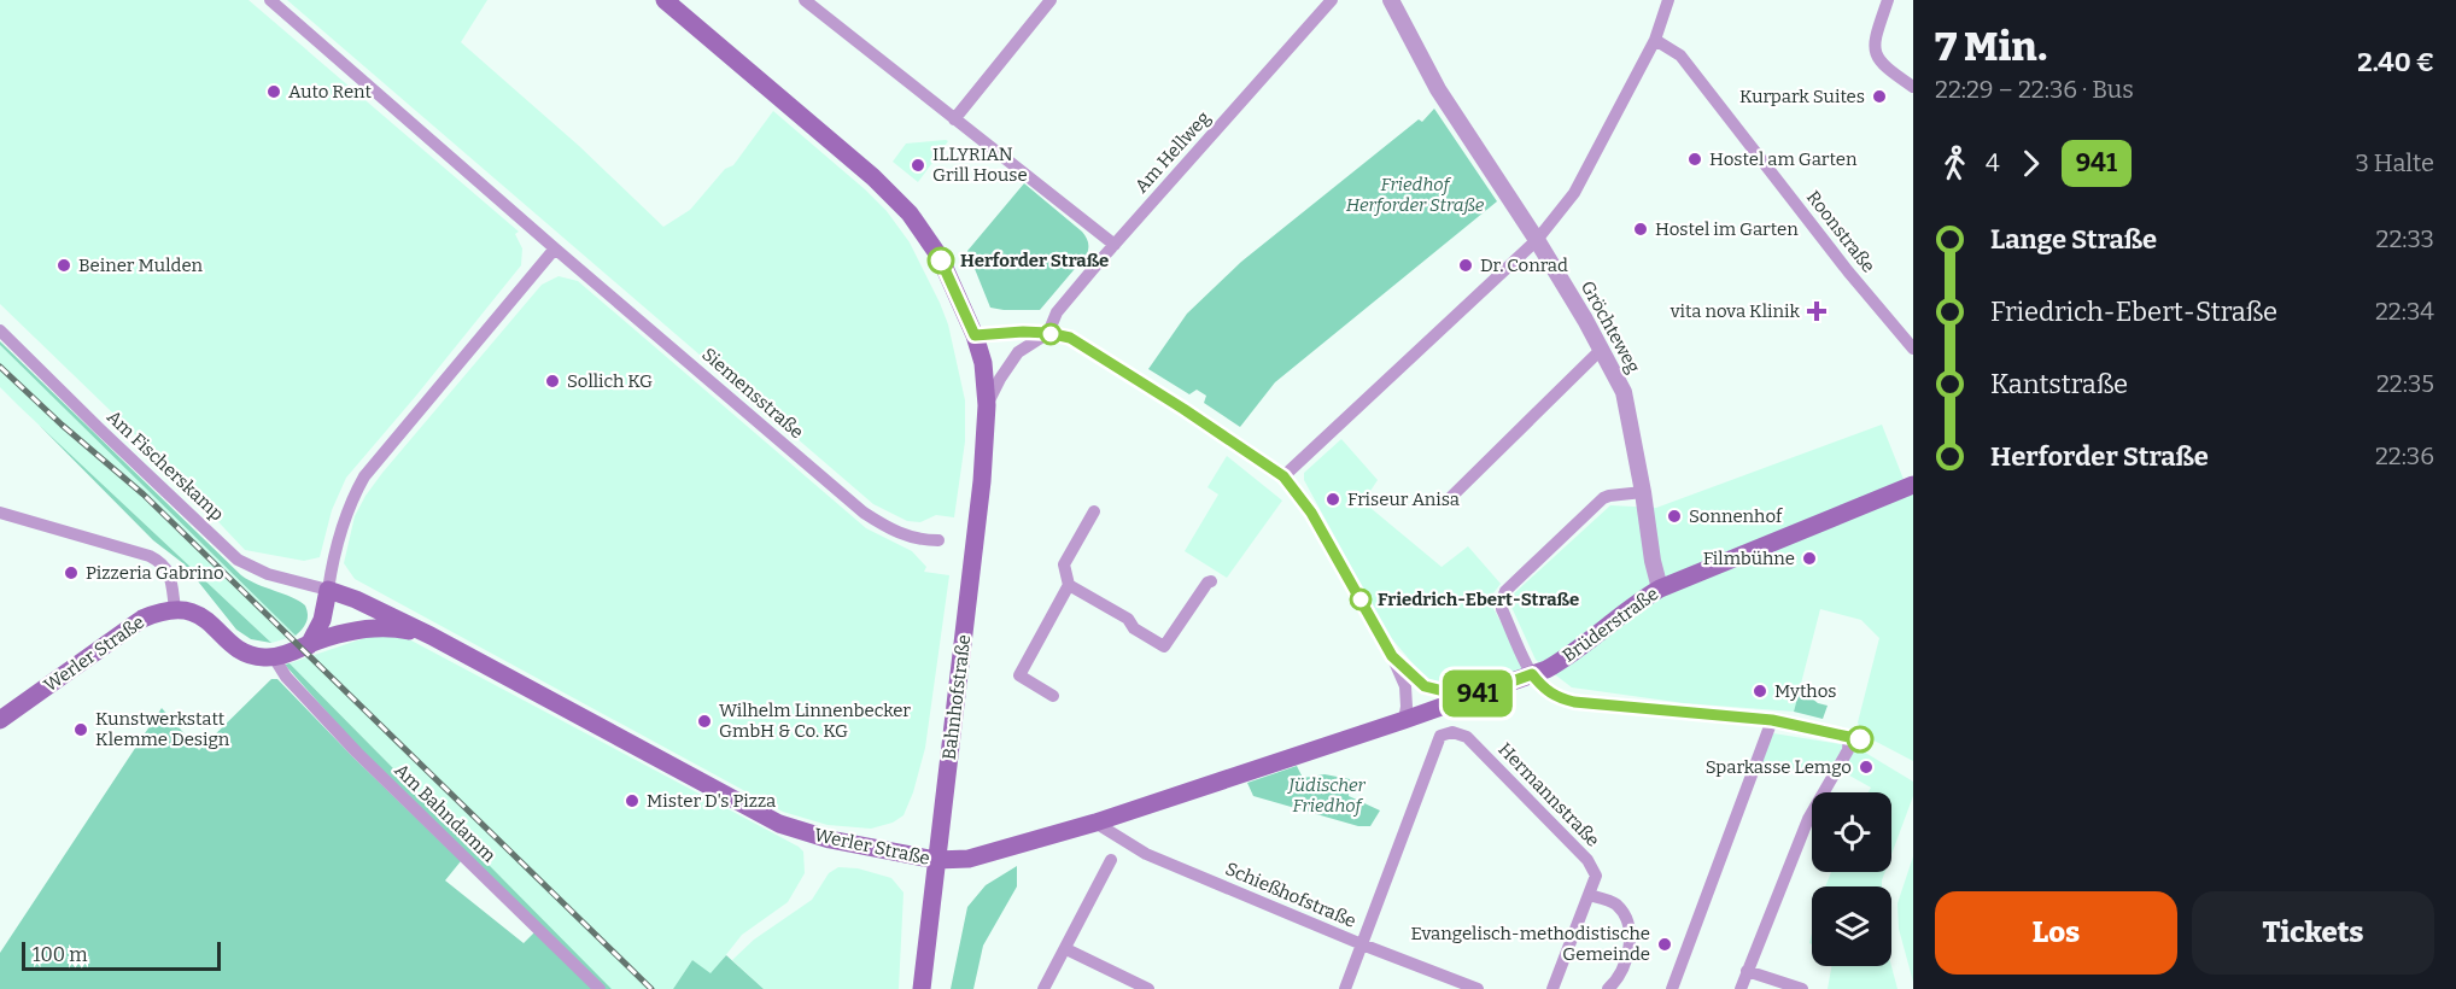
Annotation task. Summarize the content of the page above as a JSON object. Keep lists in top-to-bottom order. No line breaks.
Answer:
{"streets":{"main road":["Brüderstraße","Werler Straße","Bahnhofstraße"],"street":["Am Hellweg","Roonstraße","Gröchteweg","Siemensstraße","Am Fischerskamp","Hermannstraße","Am Bahndamm","Schießhofstraße"]},"crossings":[["Gröchteweg","Brüderstraße"],["Am Fischerskamp","Werler Straße"],["Brüderstraße","Werler Straße"],["Werler Straße","Bahnhofstraße"],["Werler Straße","Am Bahndamm"],["Werler Straße","Schießhofstraße"],["Hermannstraße","Schießhofstraße"]],"parks":["Friedhof Herforder Straße","Jüdischer Friedhof"],"places":{"other":["Auto Rent","Kurpark Suites","Hostel am Garten","ILLYRIAN Grill House","Hostel im Garten","Herforder Straße","Beiner Mulden","Dr. Conrad","Sollich KG","Friseur Anisa","Sonnenhof","Filmbühne","Pizzeria Gabrino","Friedrich-Ebert-Straße","Mythos","Wilhelm Linnenbecker GmbH & Co. KG","Kunstwerkstatt Klemme Design","Sparkasse Lemgo","Mister D's Pizza","Evangelisch-methodistische Gemeinde"],"health":["vita nova Klinik"]},"lines":["bus line 941"],"scale_bar":"100 m","page":{"on_map":"941","heading":["7 Min.","22:29 – 22:36 · Bus","2.40 €"],"legs":["4","941","3 Halte"],"list":[{"name":"Lange Straße","value":"22:33"},{"name":"Friedrich-Ebert-Straße","value":"22:34"},{"name":"Kantstraße","value":"22:35"},{"name":"Herforder Straße","value":"22:36"}],"buttons":["Los","Tickets"],"scale":"100 m"}}
